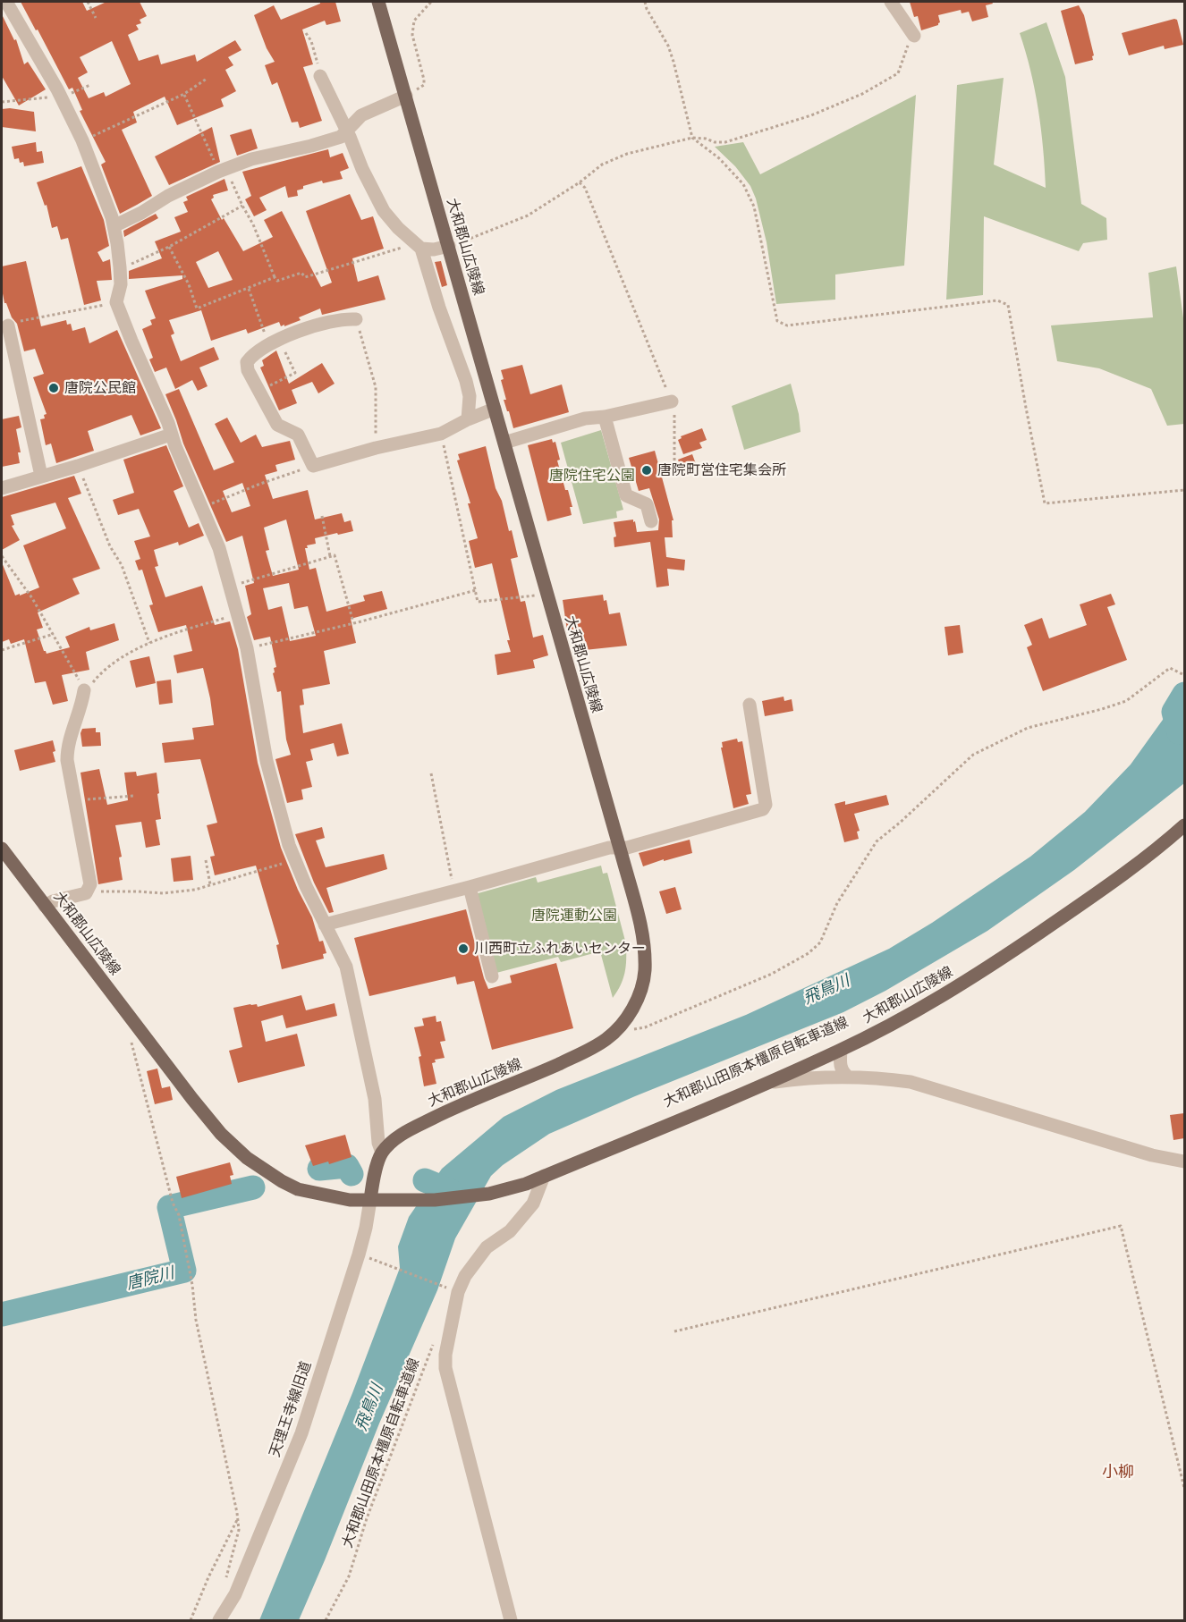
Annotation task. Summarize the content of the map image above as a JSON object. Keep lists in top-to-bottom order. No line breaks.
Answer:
{"streets":{"main road":["大和郡山広陵線"],"street":["天理王寺線旧道"],"path":["大和郡山田原本橿原自転車道線"]},"crossings":[["大和郡山広陵線","天理王寺線旧道"]],"districts":["小柳"],"water":["飛鳥川","唐院川"],"parks":["唐院住宅公園","唐院運動公園"],"places":["唐院公民館","唐院町営住宅集会所","川西町立ふれあいセンター"]}
